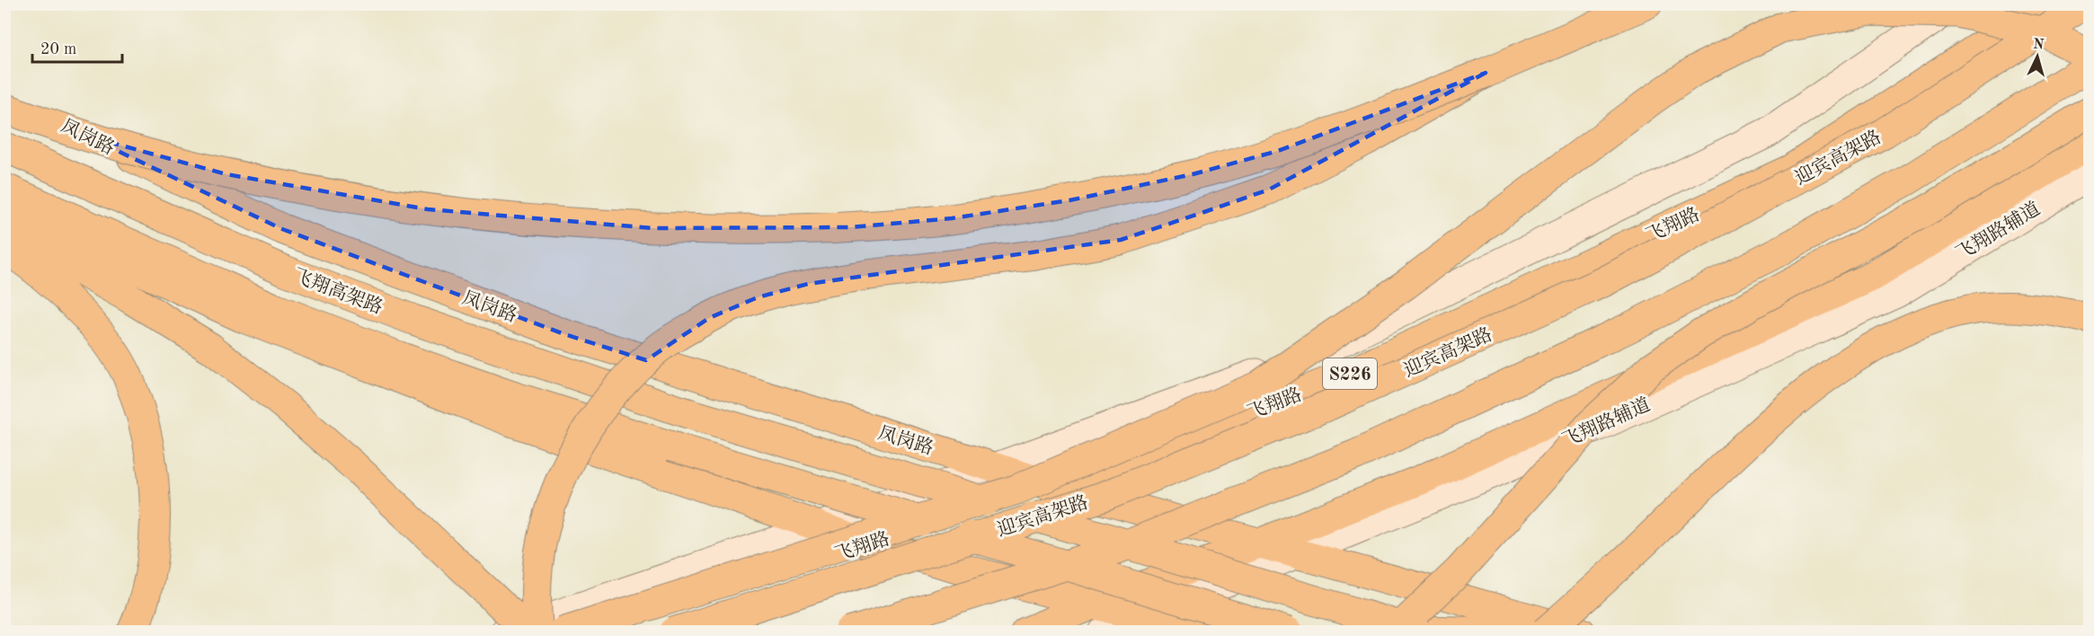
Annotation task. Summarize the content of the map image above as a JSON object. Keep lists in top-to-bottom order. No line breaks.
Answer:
{"streets":{"main road":["凤岗路","迎宾高架路","飞翔路","飞翔高架路","S226"],"street":["飞翔路辅道"]},"crossings":[["凤岗路","飞翔路"],["凤岗路","飞翔路辅道"]],"scale_bar":"20 m","north":"top"}
